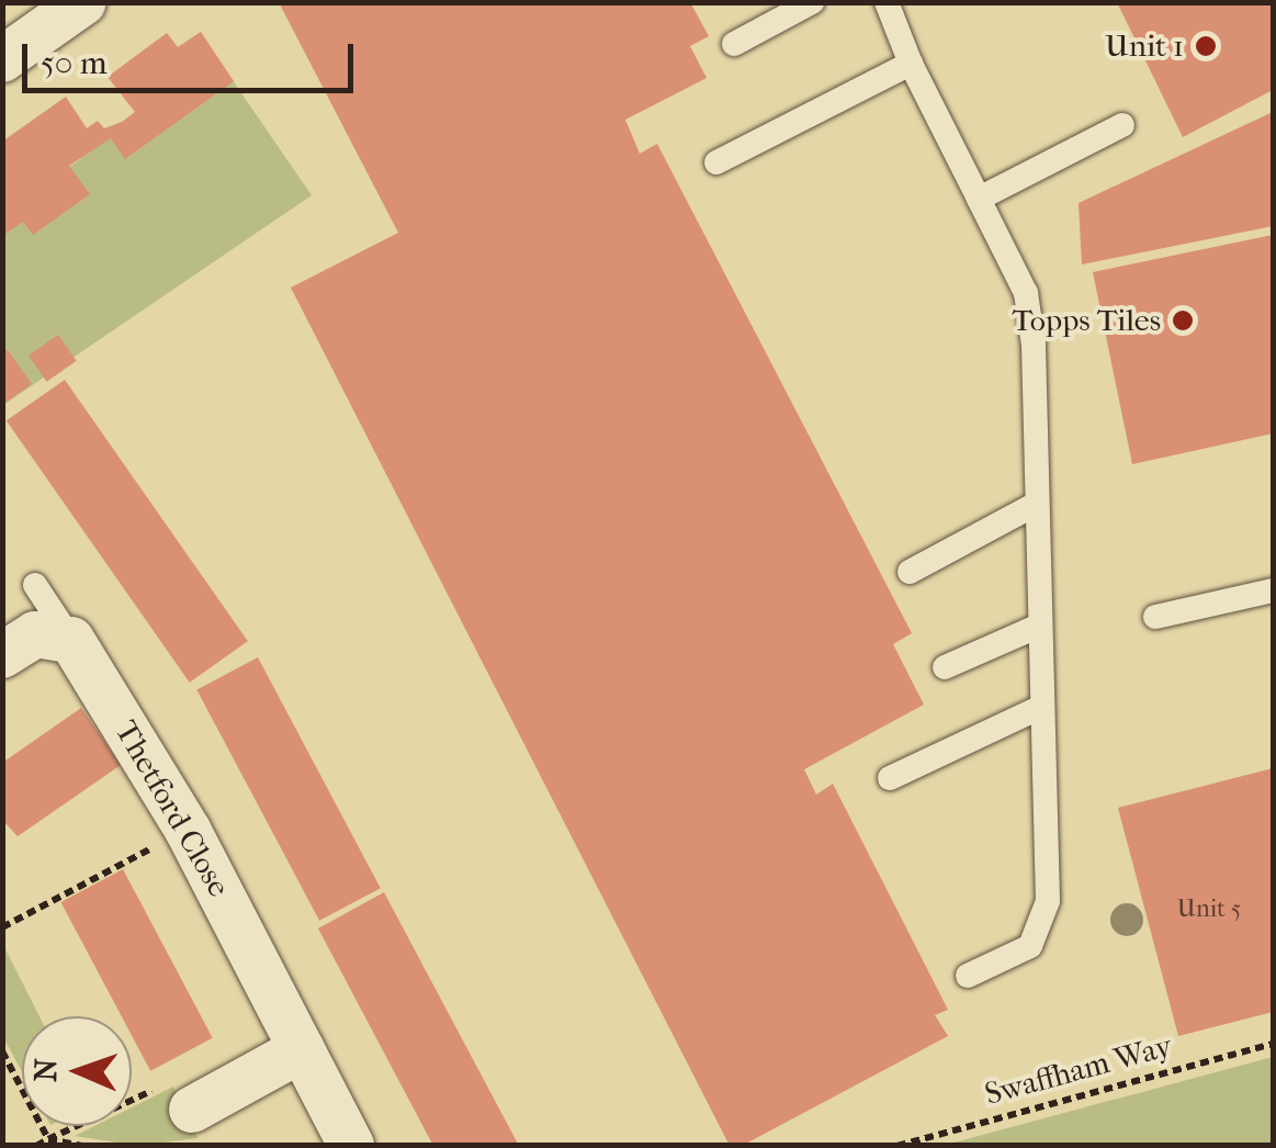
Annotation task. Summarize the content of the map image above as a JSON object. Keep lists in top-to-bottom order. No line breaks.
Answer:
{"streets":{"street":["Thetford Close"],"path":["Swaffham Way"]},"places":["Unit 1","Topps Tiles"],"house_numbers":["Unit 5"],"scale_bar":"50 m","north":"left"}
